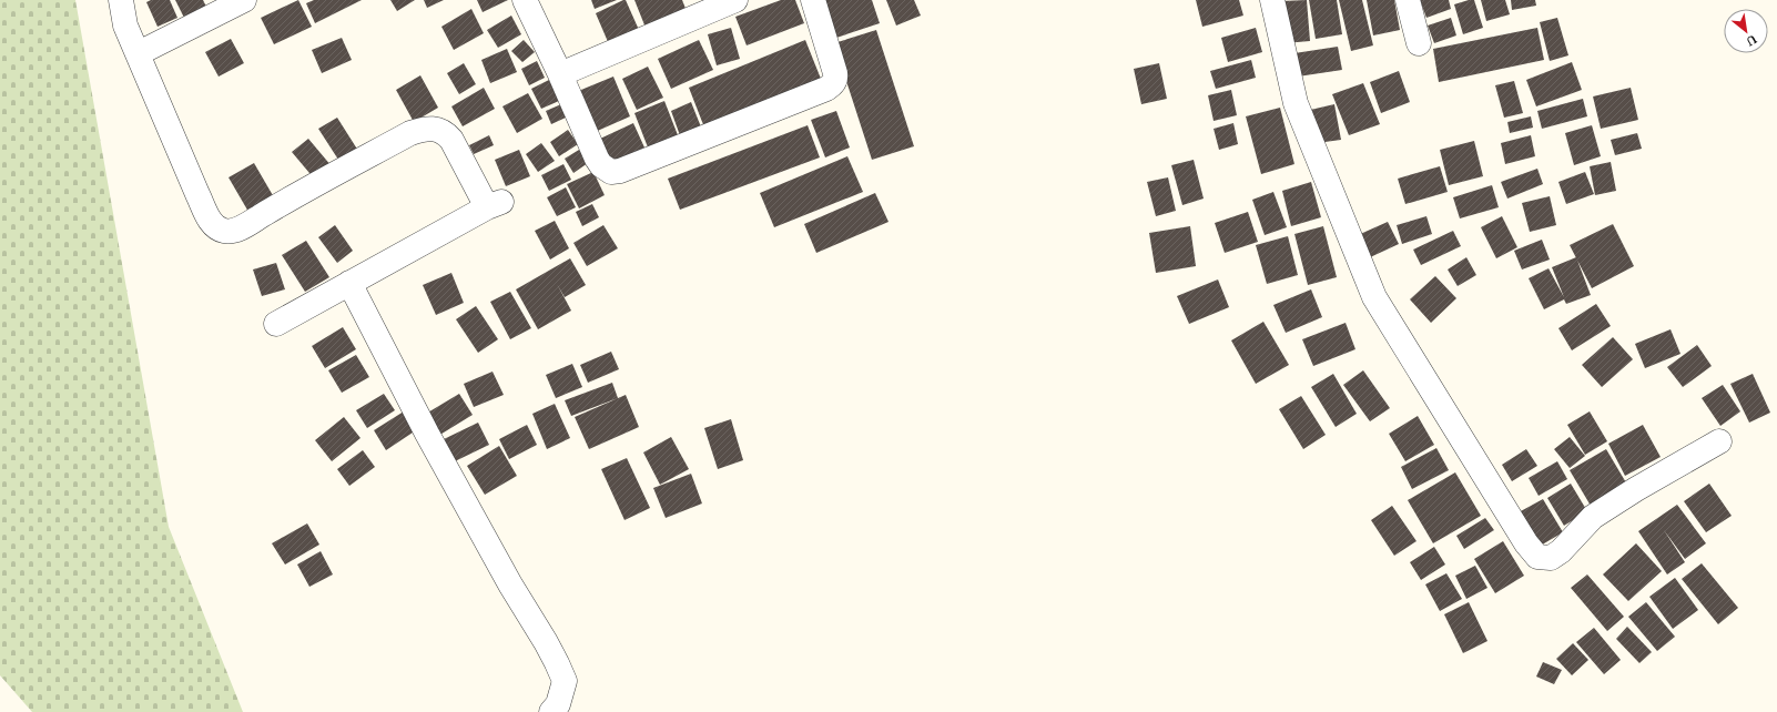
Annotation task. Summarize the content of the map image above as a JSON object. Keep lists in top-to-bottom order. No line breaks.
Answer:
{"north":"bottom right"}
